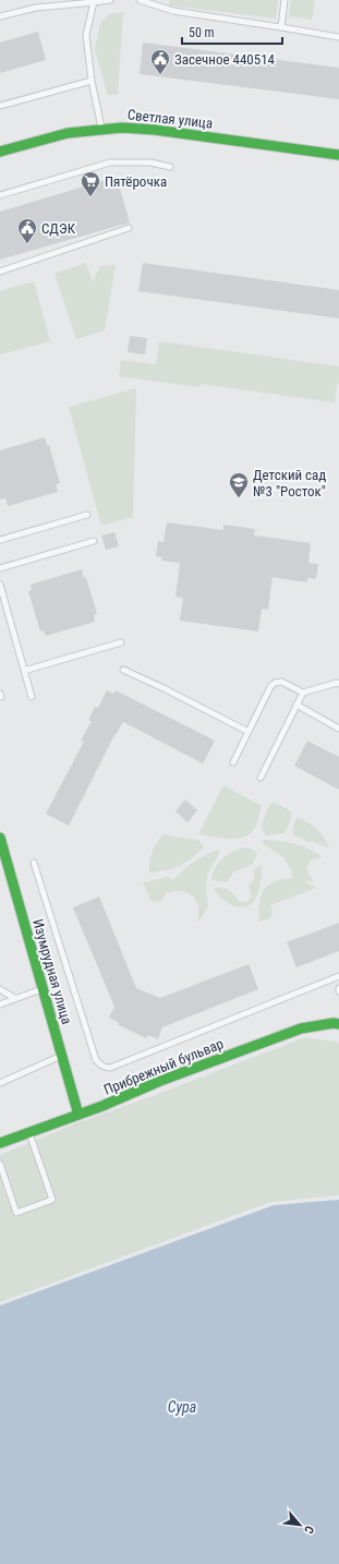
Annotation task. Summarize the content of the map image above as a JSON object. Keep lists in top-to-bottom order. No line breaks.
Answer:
{"streets":{"street":["Светлая улица","Изумрудная улица","Прибрежный бульвар"]},"crossings":[["Изумрудная улица","Прибрежный бульвар"]],"water":["Сура"],"places":{"public building":["Засечное 440514","СДЭК"],"supermarket":["Пятёрочка"],"school or university":["Детский сад №3 \"Росток\""]},"scale_bar":"50 m","north":"bottom right"}
